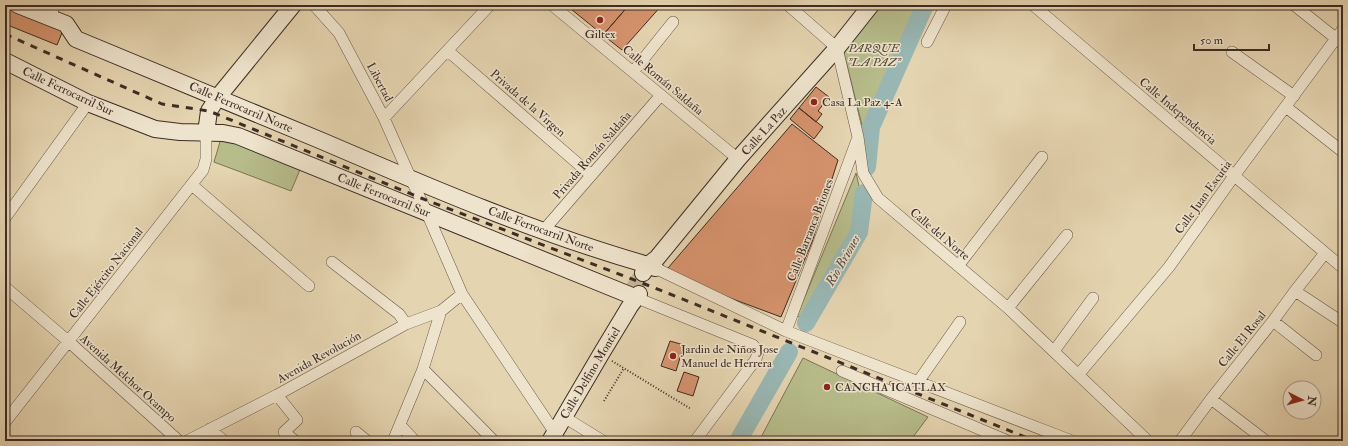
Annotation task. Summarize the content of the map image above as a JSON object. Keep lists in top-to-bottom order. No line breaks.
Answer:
{"streets":{"main road":["Calle Ferrocarril Sur","Calle Ferrocarril Norte","Calle La Paz","Calle Delfino Montiel"],"street":["Calle Román Saldaña","Libertad","Privada de la Virgen","Calle Independencia","Privada Román Saldaña","Calle Juan Escutia","Calle Barranca Briones","Calle del Norte","Calle Ejército Nacional","Calle El Rosal","Avenida Revolución","Avenida Melchor Ocampo"]},"crossings":[["Calle Román Saldaña","Calle La Paz"],["Calle Román Saldaña","Privada Román Saldaña"],["Libertad","Calle Ferrocarril Sur"],["Libertad","Calle Ferrocarril Norte"],["Libertad","Avenida Revolución"],["Libertad","Calle Delfino Montiel"],["Calle Ferrocarril Sur","Calle Ejército Nacional"],["Calle Ferrocarril Sur","Calle Delfino Montiel"],["Privada de la Virgen","Privada Román Saldaña"],["Calle Ferrocarril Norte","Calle La Paz"],["Calle Ferrocarril Norte","Privada Román Saldaña"],["Calle Ferrocarril Norte","Calle Barranca Briones"],["Calle Independencia","Calle Juan Escutia"],["Calle Independencia","Calle El Rosal"],["Calle La Paz","Calle del Norte"],["Calle Juan Escutia","Calle del Norte"],["Calle Barranca Briones","Calle del Norte"],["Calle Ejército Nacional","Avenida Melchor Ocampo"]],"water":["Rio Briones"],"parks":["PARQUE \"LA PAZ\""],"places":["Giltex","Casa La Paz 4-A","Jardin de Niños Jose Manuel de Herrera","CANCHA ICATLAX"],"scale_bar":"50 m","north":"right"}
